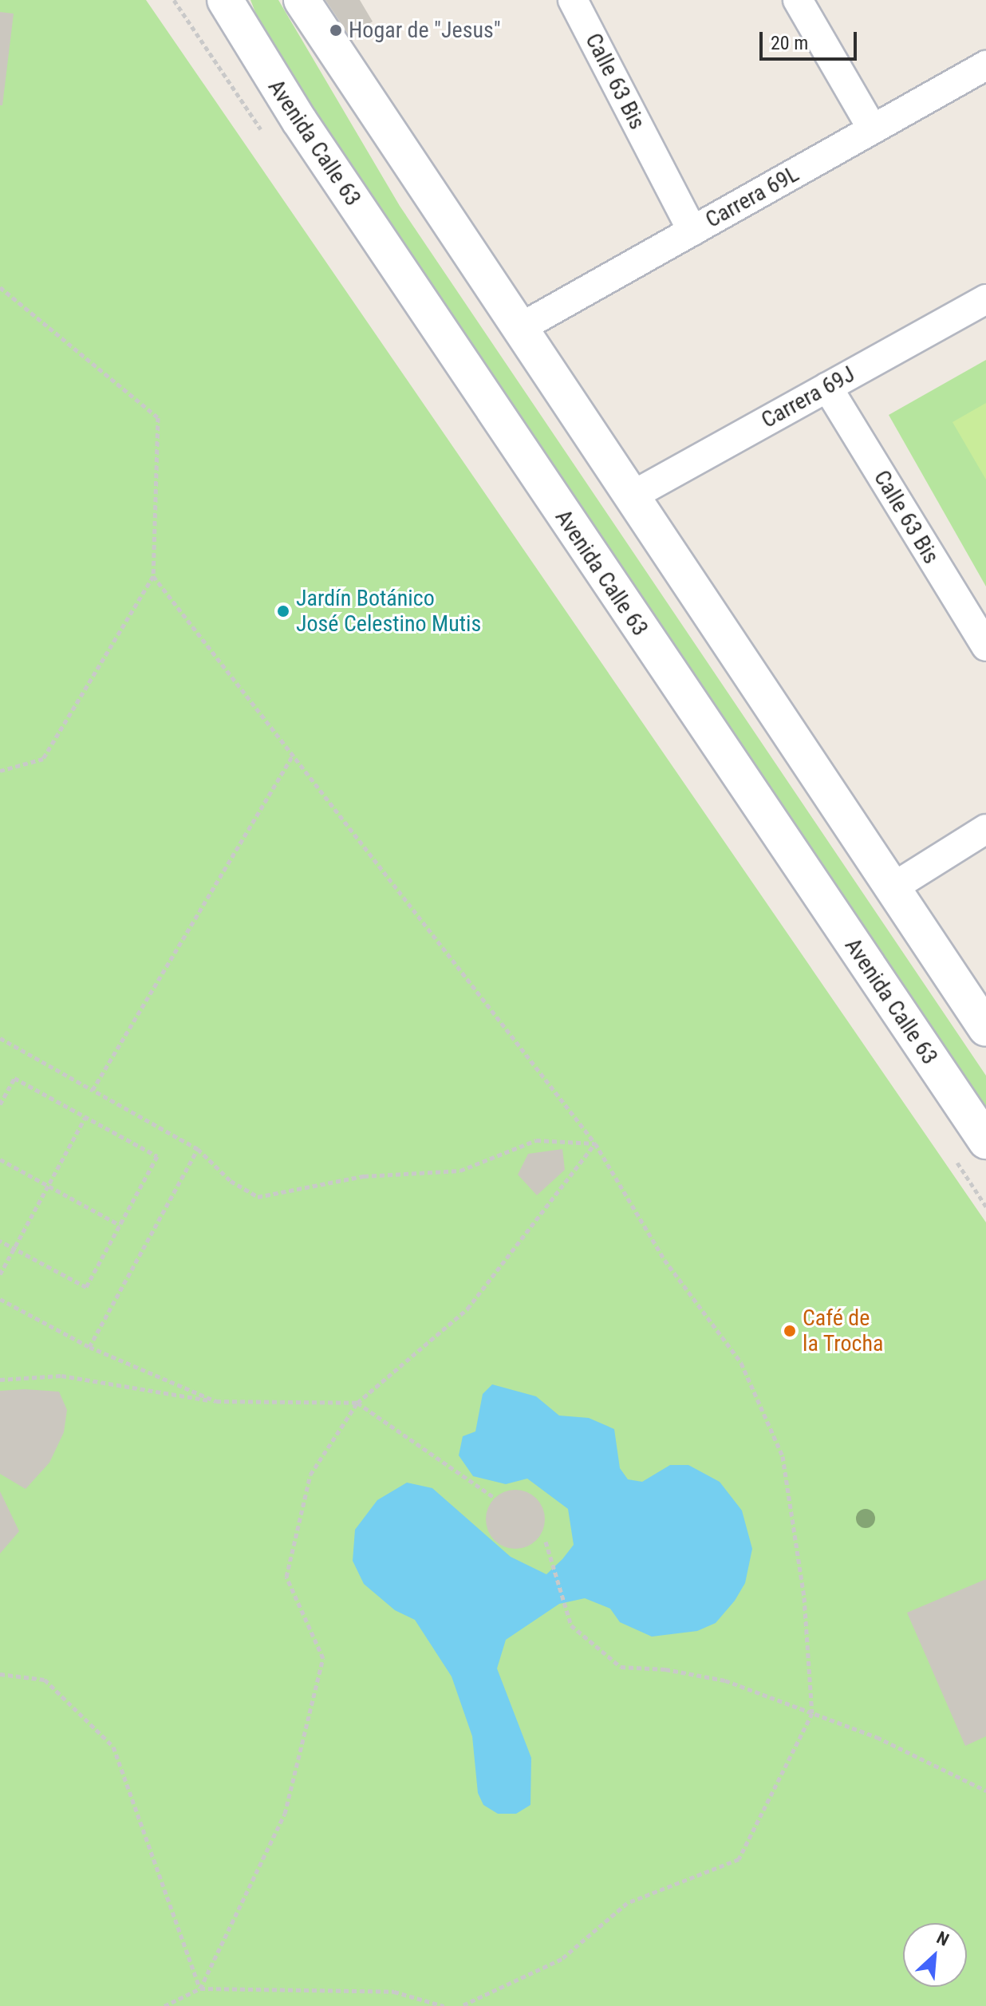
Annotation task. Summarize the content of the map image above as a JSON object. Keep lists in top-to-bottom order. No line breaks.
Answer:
{"streets":{"main road":["Avenida Calle 63"],"street":["Calle 63 Bis","Carrera 69L","Carrera 69J"]},"crossings":[["Calle 63 Bis","Carrera 69L"],["Calle 63 Bis","Carrera 69J"]],"places":["Hogar de \"Jesus\"","Jardín Botánico José Celestino Mutis","Café de la Trocha"],"scale_bar":"20 m","north":"top right"}
